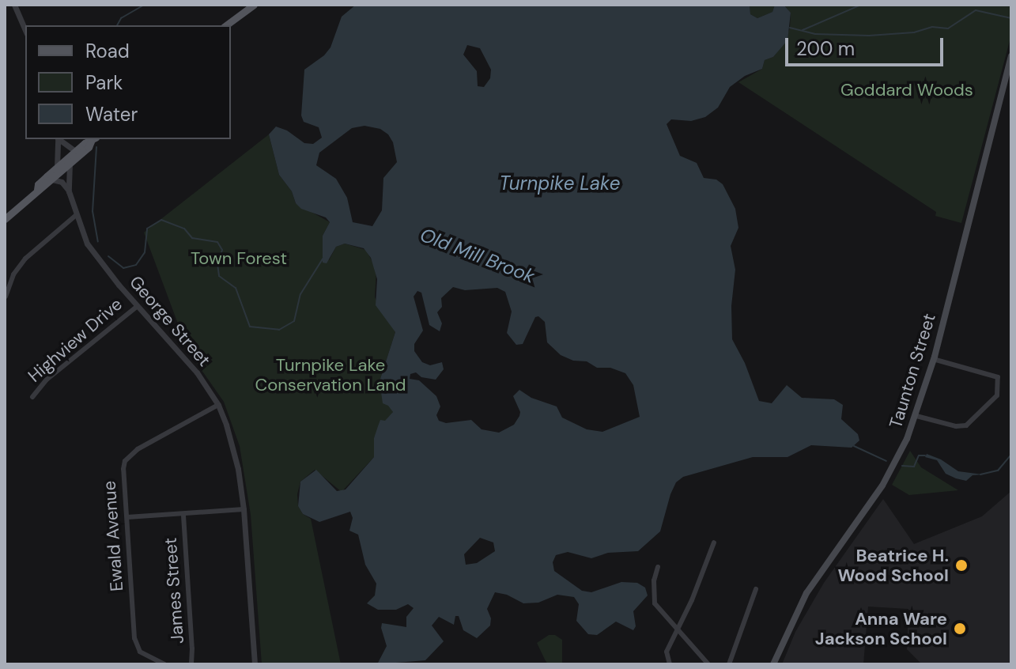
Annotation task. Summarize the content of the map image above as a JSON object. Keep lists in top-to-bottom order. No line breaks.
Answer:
{"streets":{"main road":["Taunton Street"],"street":["George Street","Highview Drive","Ewald Avenue","James Street"]},"crossings":[["George Street","Highview Drive"],["George Street","Ewald Avenue"]],"water":["Turnpike Lake","Old Mill Brook"],"parks":["Goddard Woods","Town Forest","Turnpike Lake Conservation Land"],"places":["Beatrice H. Wood School","Anna Ware Jackson School"],"legend":["Road","Park","Water"],"scale_bar":"200 m"}
